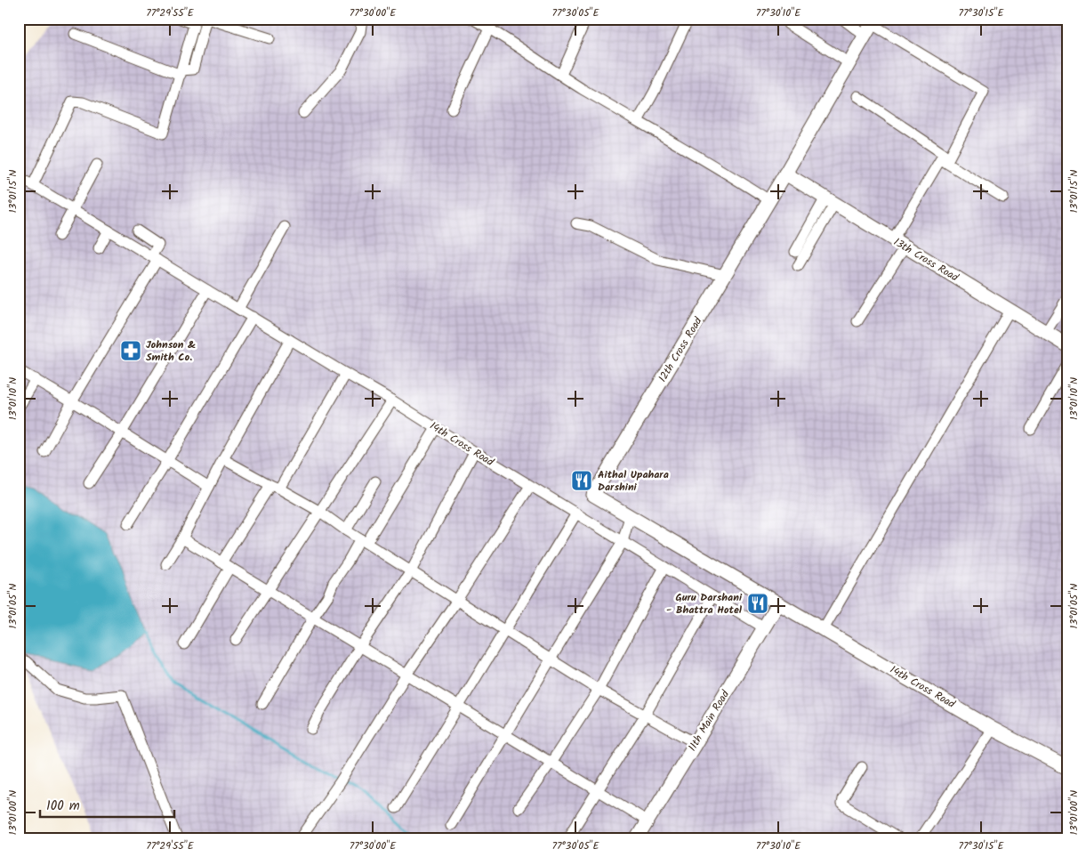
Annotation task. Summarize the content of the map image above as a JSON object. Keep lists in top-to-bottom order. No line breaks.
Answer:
{"streets":{"street":["13th Cross Road","12th Cross Road","14th Cross Road","11th Main Road"]},"crossings":[["13th Cross Road","12th Cross Road"],["12th Cross Road","14th Cross Road"],["12th Cross Road","11th Main Road"],["14th Cross Road","11th Main Road"]],"places":{"pharmacy":["Johnson & Smith Co."],"restaurant":["Aithal Upahara Darshini","Guru Darshani - Bhattra Hotel"]},"scale_bar":"100 m","coordinates":["77°29'55\"E","77°30'00\"E","77°30'05\"E","77°30'10\"E","77°30'15\"E","13°01'15\"N","13°01'10\"N","13°01'05\"N","13°01'00\"N"]}
